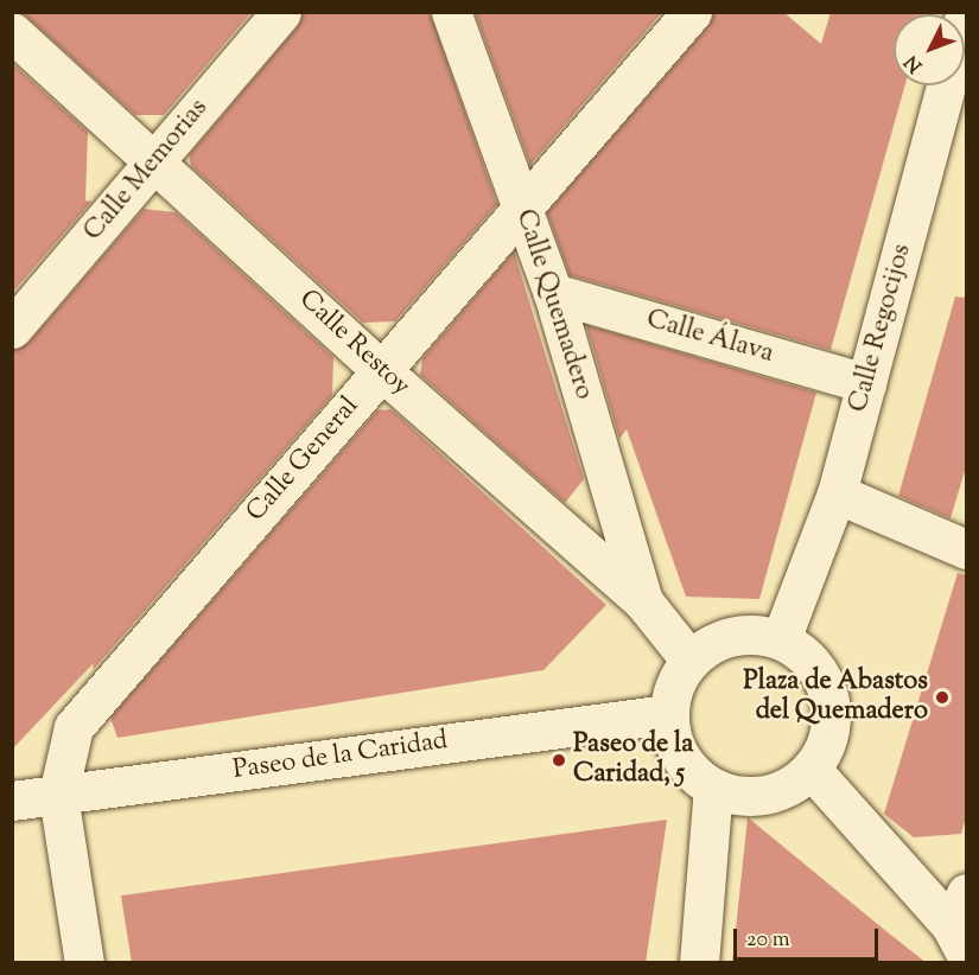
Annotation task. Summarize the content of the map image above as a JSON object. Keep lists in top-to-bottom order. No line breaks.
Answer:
{"streets":{"street":["Calle Memorias","Calle Quemadero","Calle Regocijos","Calle Álava","Calle Restoy","Calle General","Paseo de la Caridad"]},"crossings":[["Calle Memorias","Calle Restoy"],["Calle Quemadero","Calle Álava"],["Calle Quemadero","Calle Restoy"],["Calle Quemadero","Calle General"],["Calle Regocijos","Calle Álava"],["Calle Regocijos","Calle Restoy"],["Calle Regocijos","Paseo de la Caridad"],["Calle Restoy","Calle General"],["Calle Restoy","Paseo de la Caridad"],["Calle General","Paseo de la Caridad"]],"places":["Plaza de Abastos del Quemadero","Paseo de la Caridad, 5"],"scale_bar":"20 m","north":"bottom left"}
